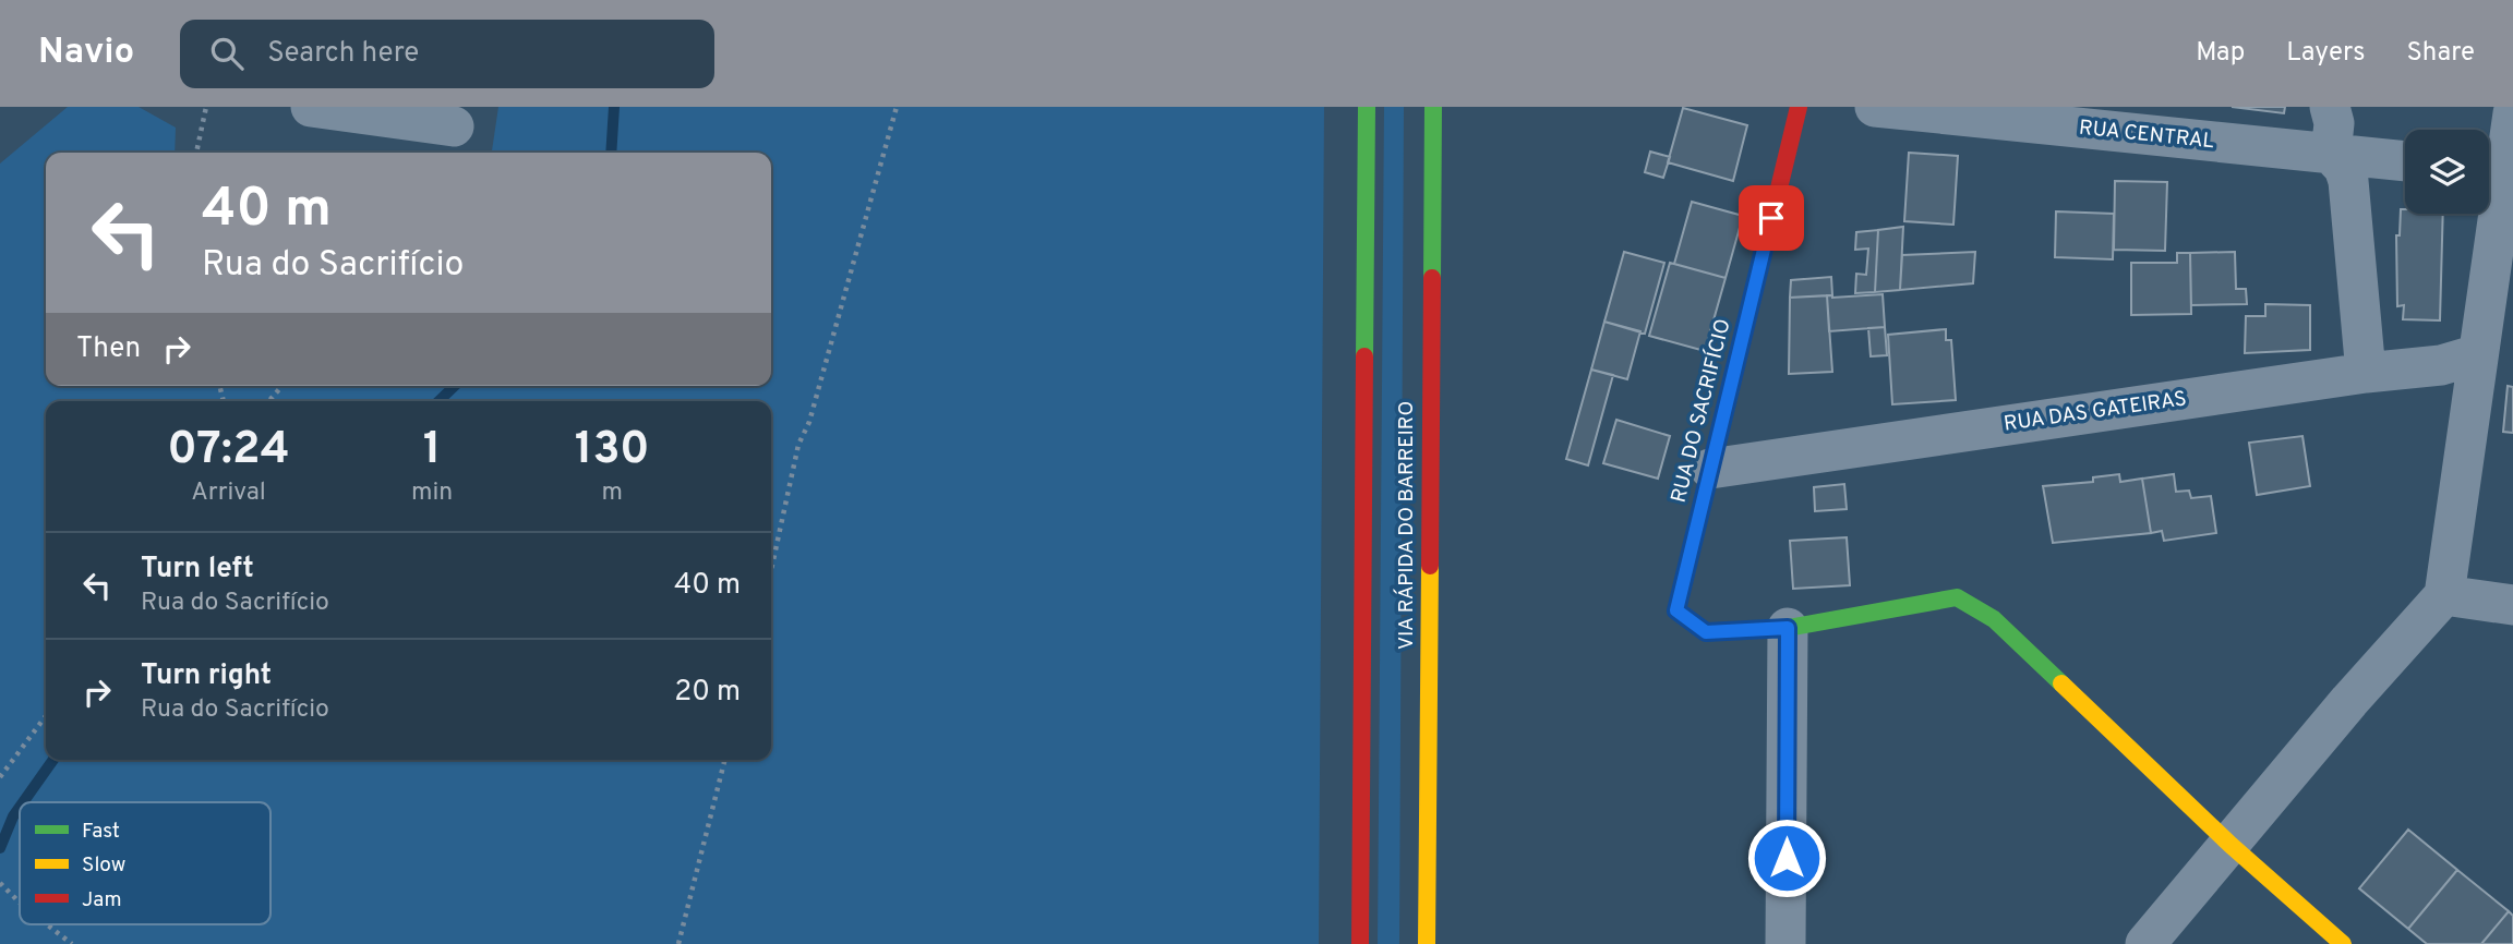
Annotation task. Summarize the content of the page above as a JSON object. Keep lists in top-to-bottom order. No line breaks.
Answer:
{"streets":{"main road":["RUA DO SACRIFÍCIO","VIA RÁPIDA DO BARREIRO"],"street":["RUA CENTRAL","RUA DAS GATEIRAS"]},"crossings":[["RUA DO SACRIFÍCIO","RUA DAS GATEIRAS"]],"legend":["Fast","Slow","Jam"],"page":{"header":"Navio","search":"Search here","nav":["Map","Layers","Share"],"turn":["40 m","Rua do Sacrifício"],"then":"Then","eta":["07:24","Arrival","1","min","130","m"],"list":[{"name":"Turn left","note":"Rua do Sacrifício","value":"40 m"},{"name":"Turn right","note":"Rua do Sacrifício","value":"20 m"}]}}
